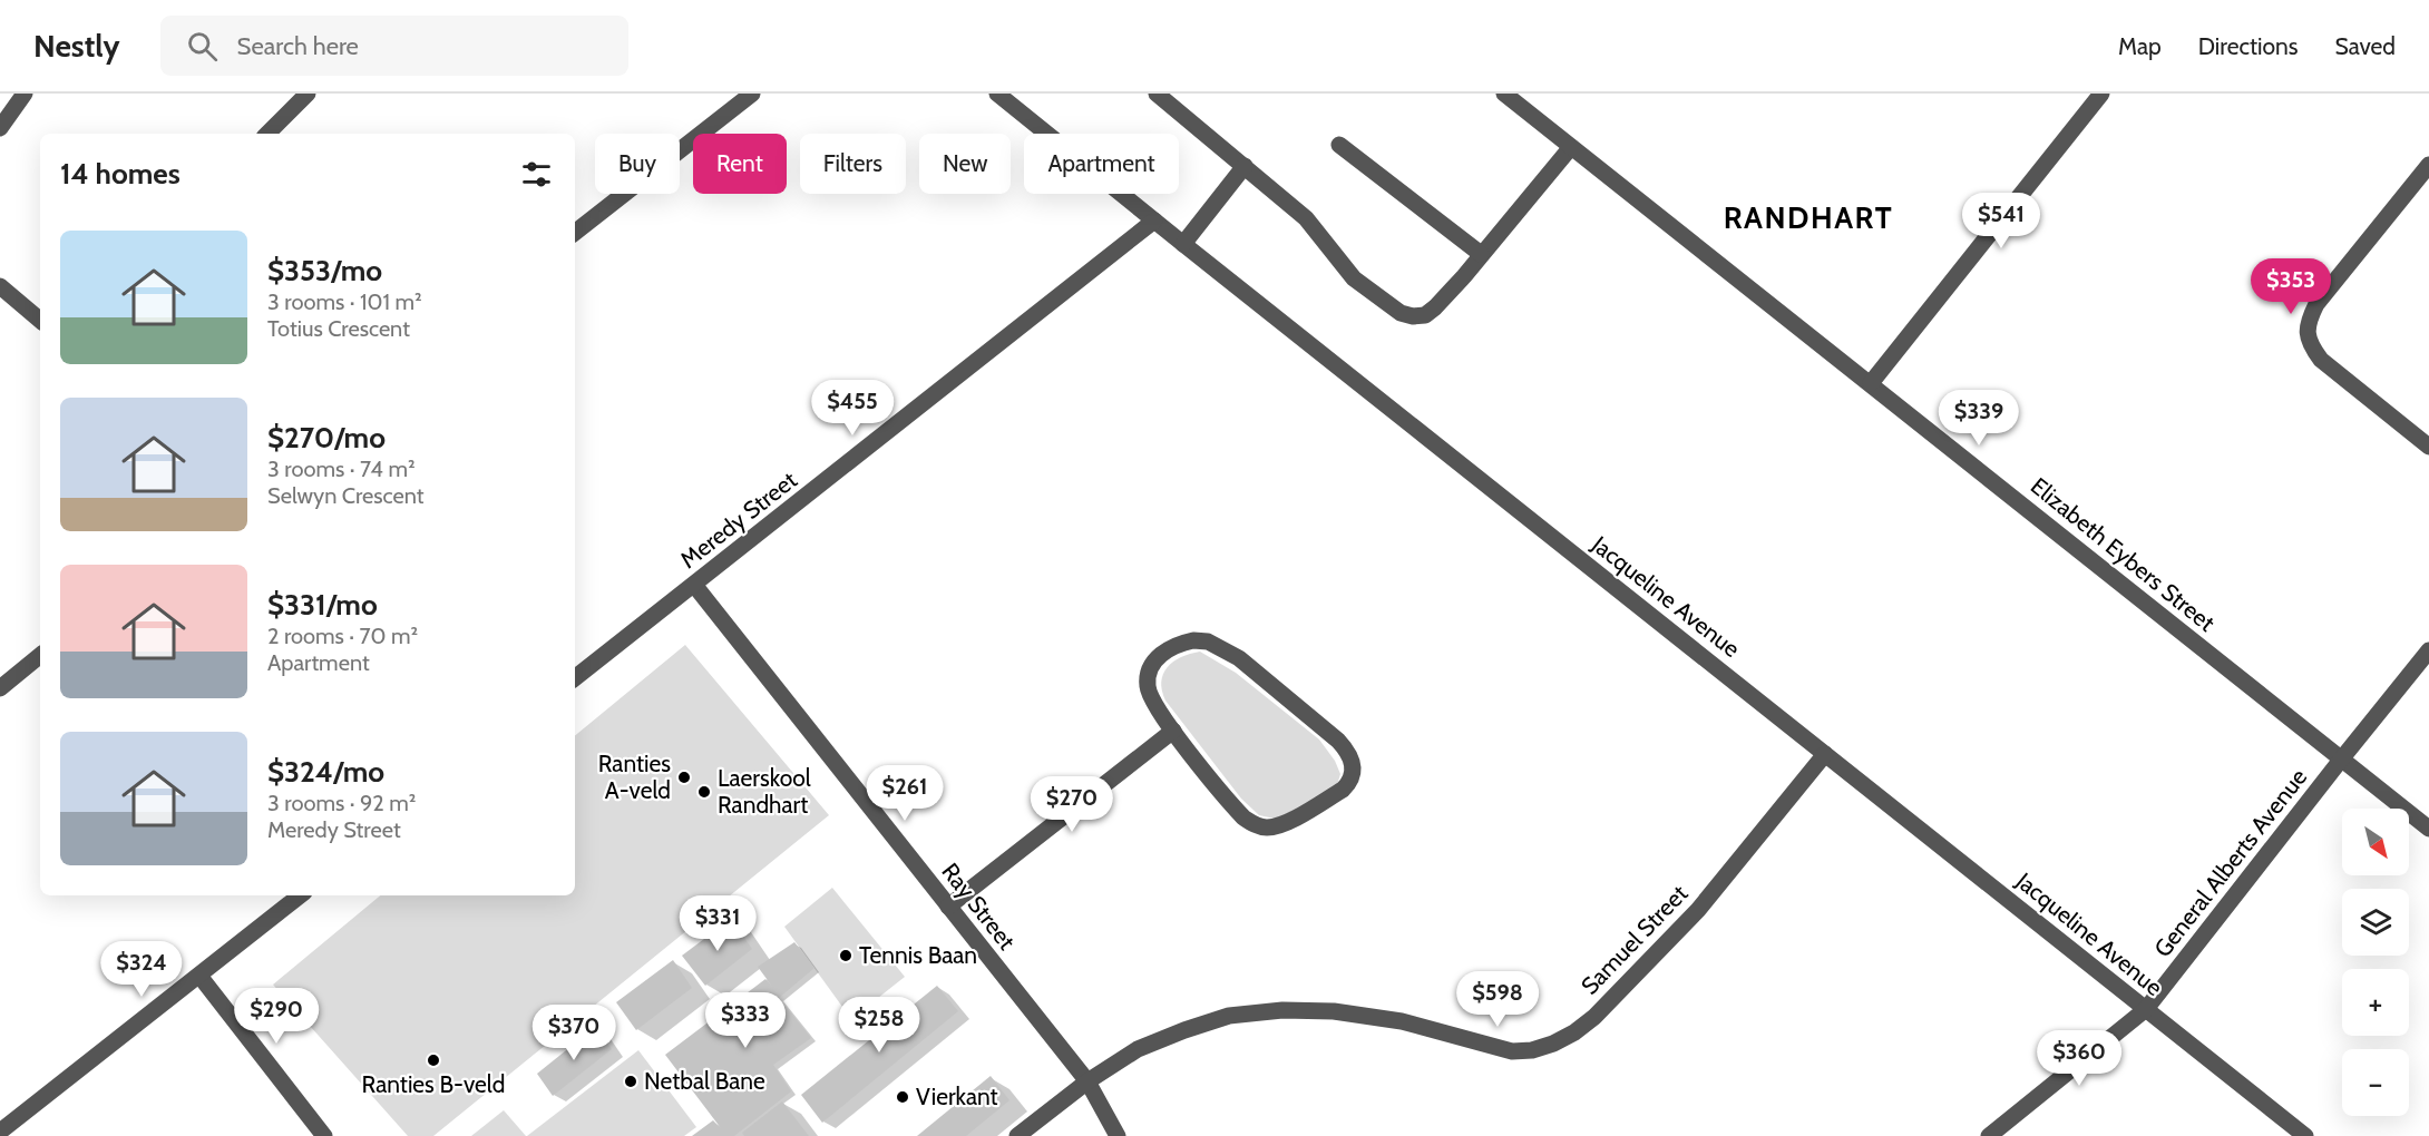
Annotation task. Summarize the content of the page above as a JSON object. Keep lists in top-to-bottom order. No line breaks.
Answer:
{"streets":{"street":["Meredy Street","Elizabeth Eybers Street","Jacqueline Avenue","General Alberts Avenue","Ray Street","Samuel Street"]},"crossings":[["Meredy Street","Jacqueline Avenue"],["Meredy Street","Ray Street"],["Elizabeth Eybers Street","General Alberts Avenue"],["Jacqueline Avenue","General Alberts Avenue"],["Jacqueline Avenue","Samuel Street"],["Ray Street","Samuel Street"]],"districts":["RANDHART"],"places":["Ranties A-veld","Laerskool Randhart","Tennis Baan","Ranties B-veld","Netbal Bane","Vierkant"],"north":"bottom right","page":{"header":"Nestly","search":"Search here","nav":["Map","Directions","Saved"],"chip":["Buy","Rent","Filters","New","Apartment"],"heading":"14 homes","price":["$541","$353","$455","$339","$261","$270","$331","$324","$598","$290","$333","$258","$370","$360"],"list":[{"name":"$353/mo","note":"3 rooms · 101 m² · Totius Crescent"},{"name":"$270/mo","note":"3 rooms · 74 m² · Selwyn Crescent"},{"name":"$331/mo","note":"2 rooms · 70 m² · Apartment"},{"name":"$324/mo","note":"3 rooms · 92 m² · Meredy Street"}],"map_buttons":["+","−"]}}
